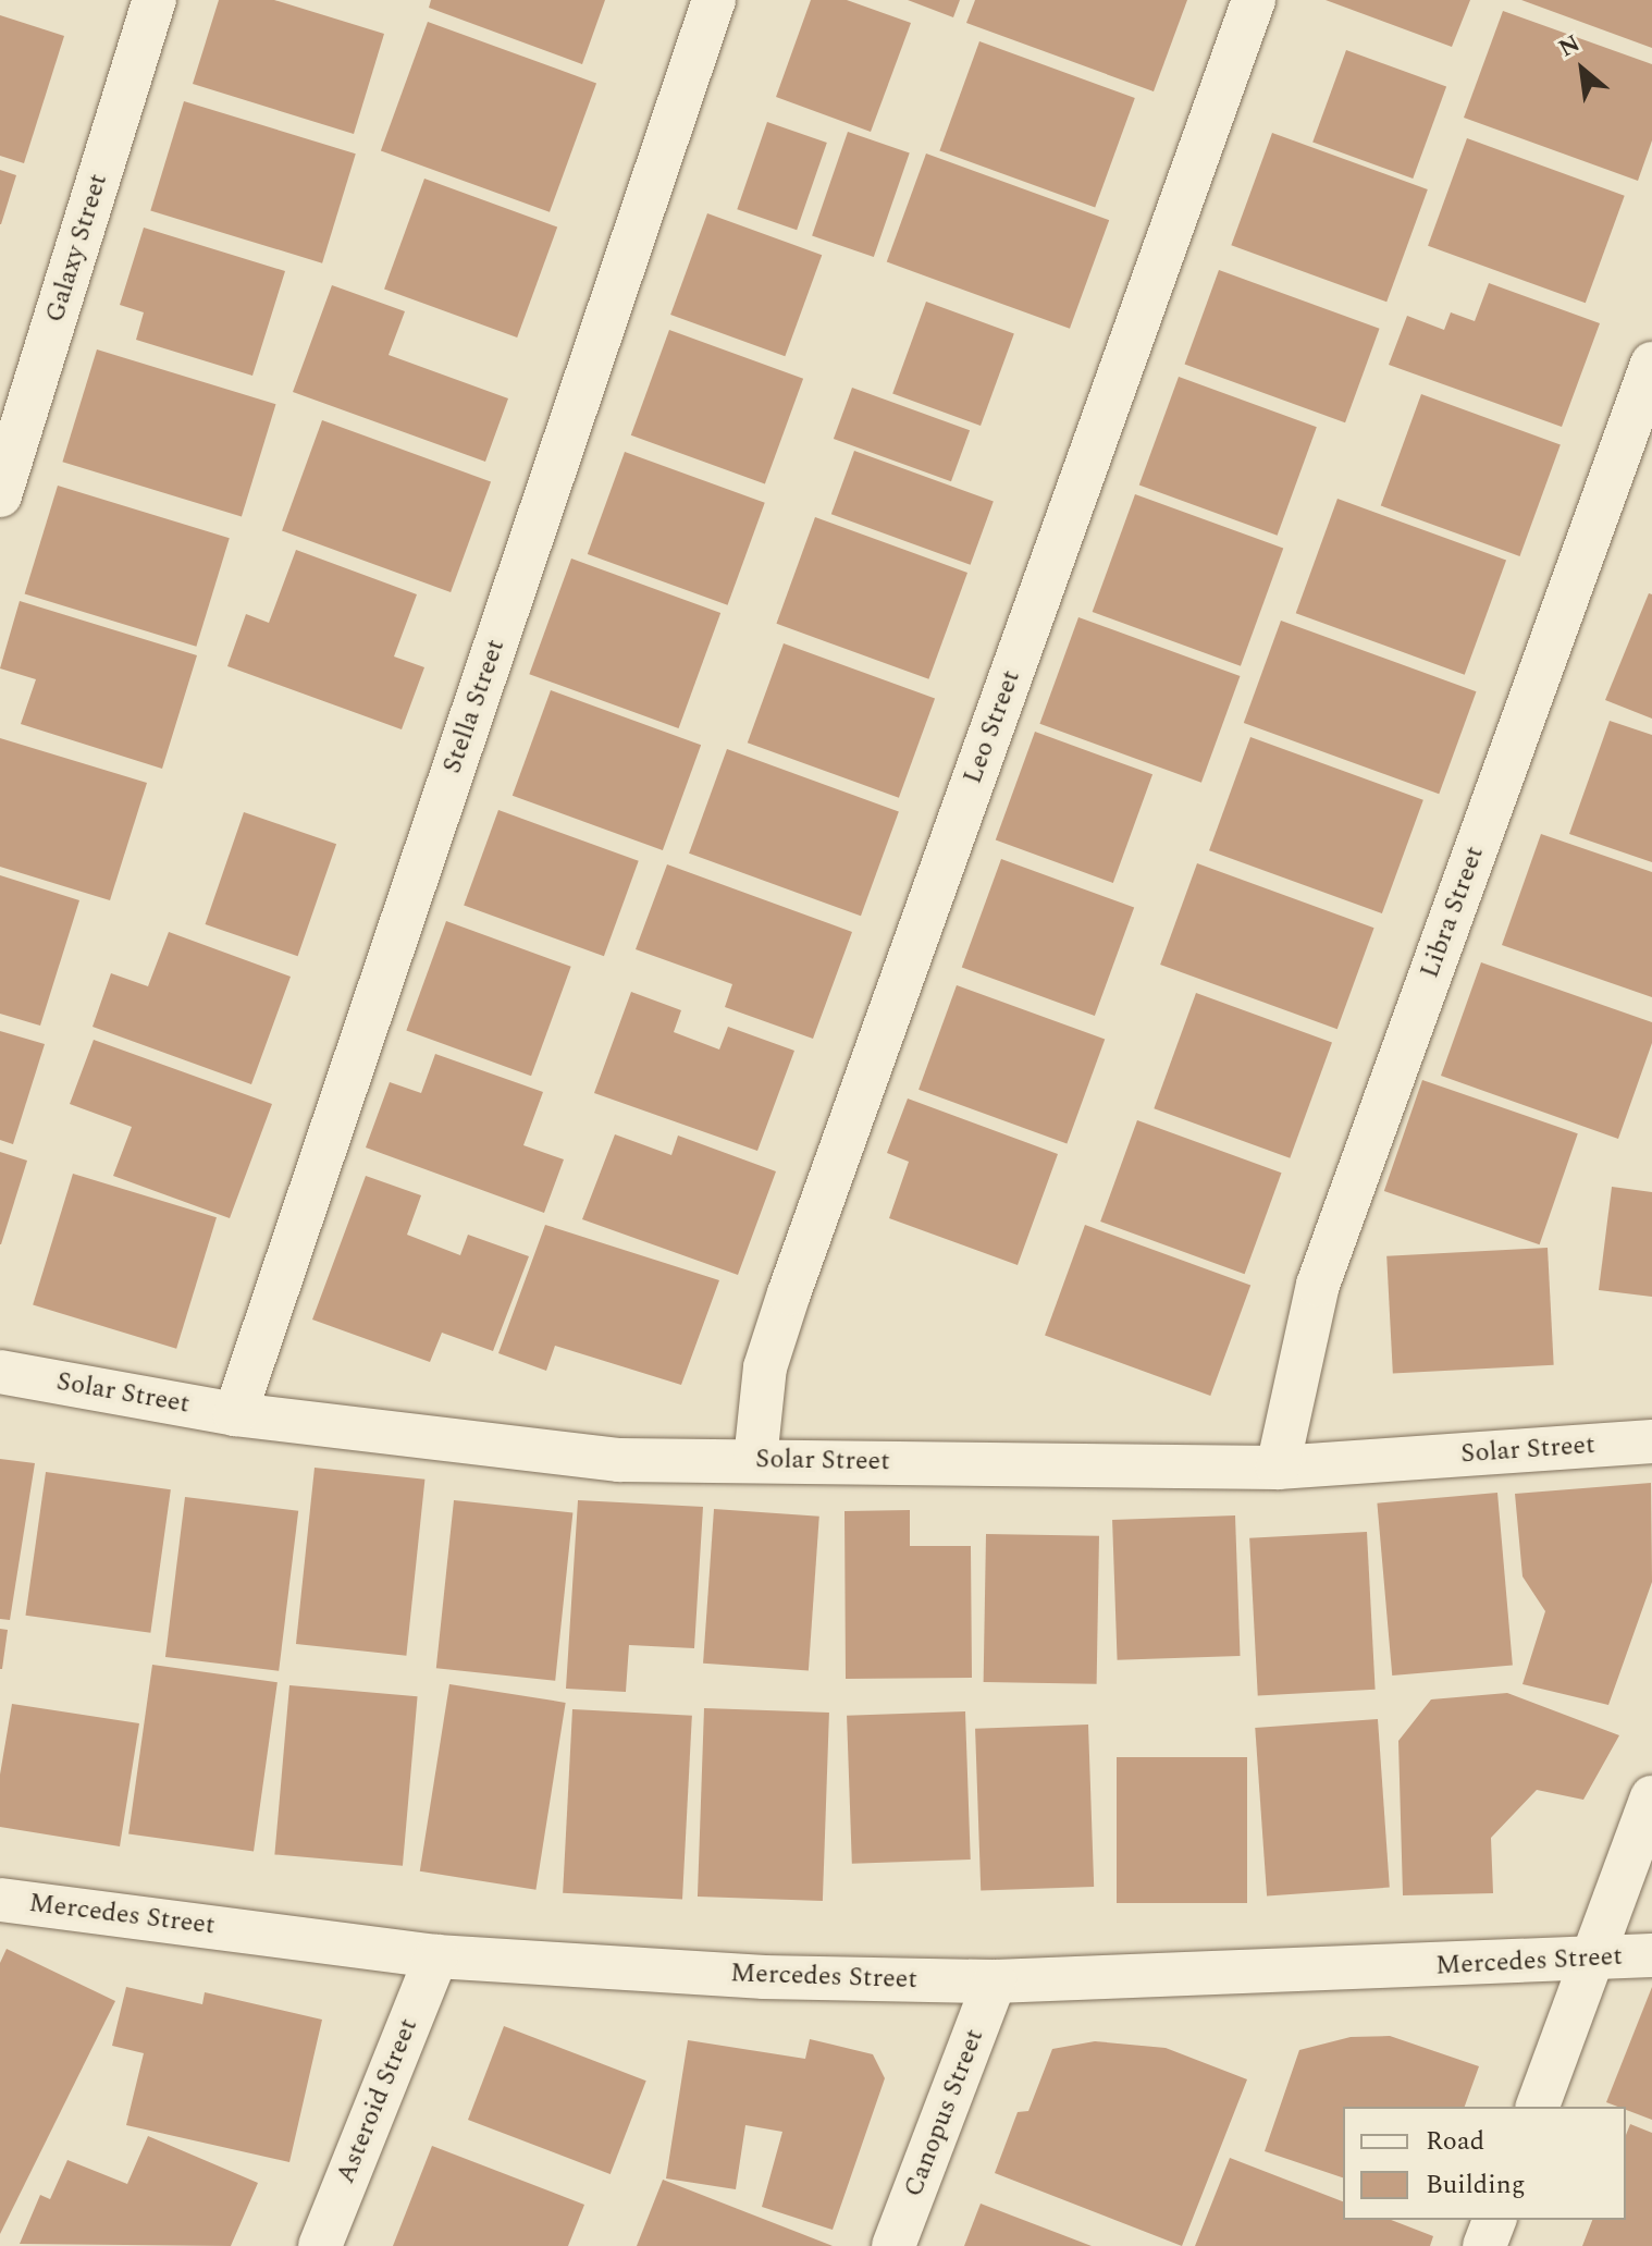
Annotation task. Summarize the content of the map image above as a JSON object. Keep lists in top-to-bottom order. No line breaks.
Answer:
{"streets":{"street":["Galaxy Street","Stella Street","Leo Street","Libra Street","Solar Street","Mercedes Street","Asteroid Street","Canopus Street"]},"crossings":[["Stella Street","Solar Street"],["Leo Street","Solar Street"],["Libra Street","Solar Street"],["Mercedes Street","Asteroid Street"],["Mercedes Street","Canopus Street"]],"legend":["Road","Building"],"north":"top left"}
